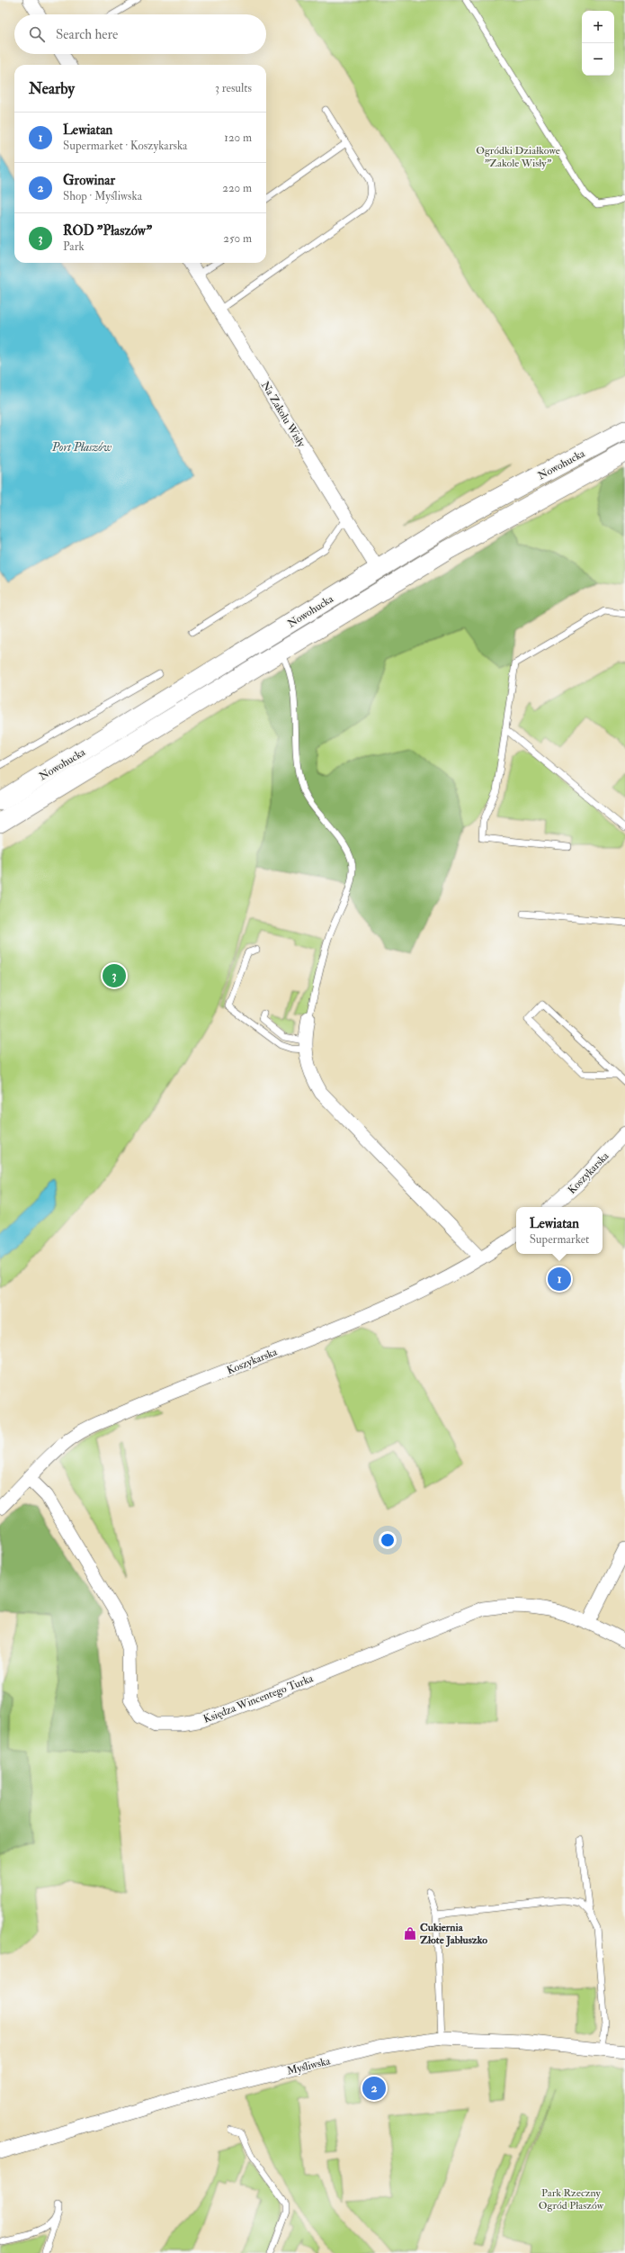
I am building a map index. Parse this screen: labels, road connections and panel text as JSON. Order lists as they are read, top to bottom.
{
  "streets": {
    "main road": ["Nowohucka"],
    "street": [
      "Na Zakolu Wisły",
      "Koszykarska",
      "Księdza Wincentego Turka",
      "Myśliwska"
    ]
  },
  "crossings": [
    ["Na Zakolu Wisły", "Nowohucka"],
    ["Koszykarska", "Księdza Wincentego Turka"]
  ],
  "water": ["Port Płaszów"],
  "parks": ["Ogródki Działkowe \"Zakole Wisły\"", "Park Rzeczny Ogród Płaszów"],
  "places": {
    "shop": ["Cukiernia Złote Jabłuszko"]
  },
  "page": {
    "map_buttons": ["+", "−"],
    "search": "Search here",
    "heading": ["Nearby", "3 results"],
    "list": [
      {
        "mark": "1",
        "name": "Lewiatan",
        "note": "Supermarket · Koszykarska",
        "value": "120 m"
      },
      {
        "mark": "2",
        "name": "Growinar",
        "note": "Shop · Myśliwska",
        "value": "220 m"
      },
      {
        "mark": "3",
        "name": "ROD \"Płaszów\"",
        "note": "Park",
        "value": "250 m"
      }
    ],
    "pins": ["3", "1", "2"],
    "popup": ["Lewiatan", "Supermarket"]
  }
}
